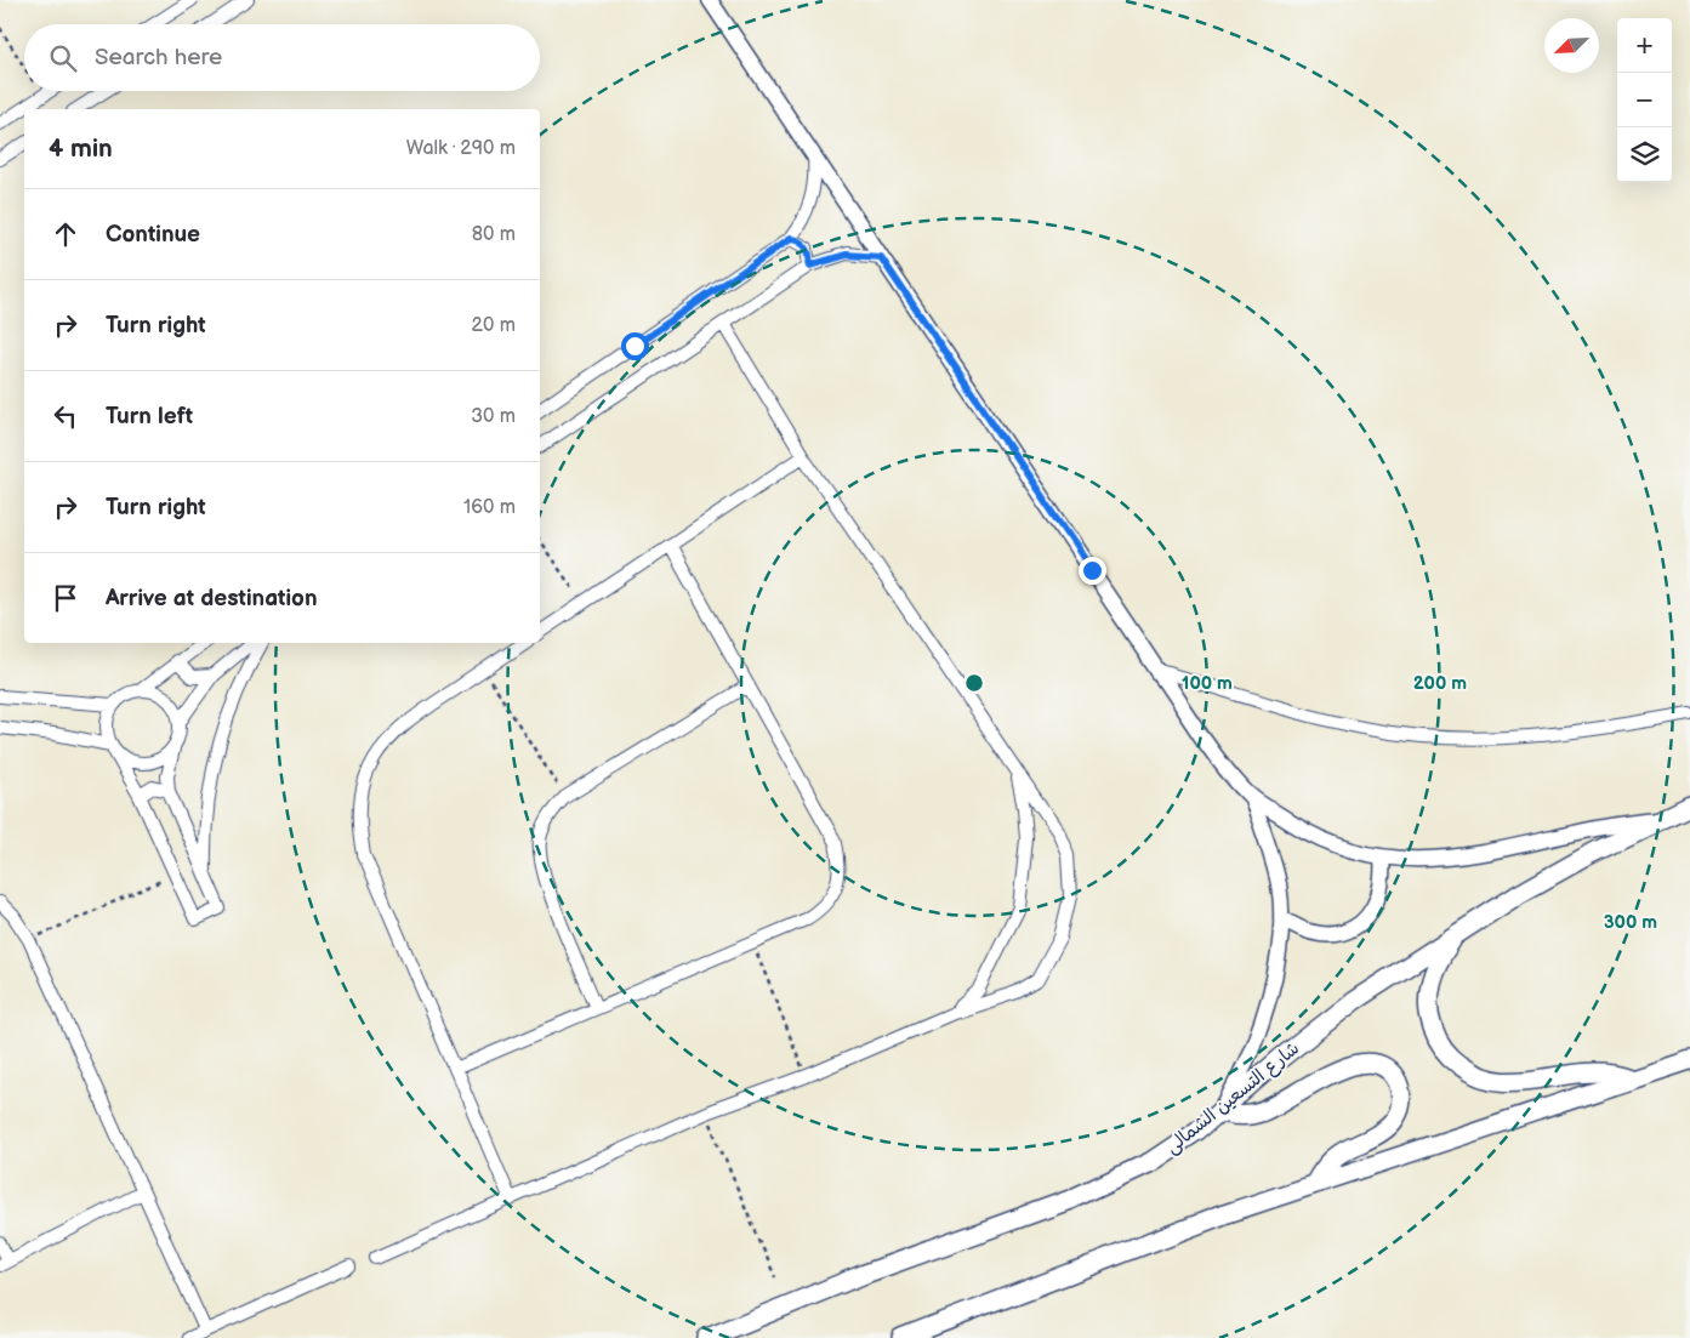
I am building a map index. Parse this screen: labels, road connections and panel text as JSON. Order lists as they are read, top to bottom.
{
  "streets": {
    "main road": ["شارع التسعين الشمالى"]
  },
  "north": "bottom left",
  "page": {
    "map_buttons": ["+", "−"],
    "search": "Search here",
    "heading": ["4 min", "Walk · 290 m"],
    "list": [
      ["Continue", "80 m"],
      ["Turn right", "20 m"],
      ["Turn left", "30 m"],
      ["Turn right", "160 m"],
      "Arrive at destination"
    ]
  },
  "rings": ["100 m", "200 m", "300 m"]
}
